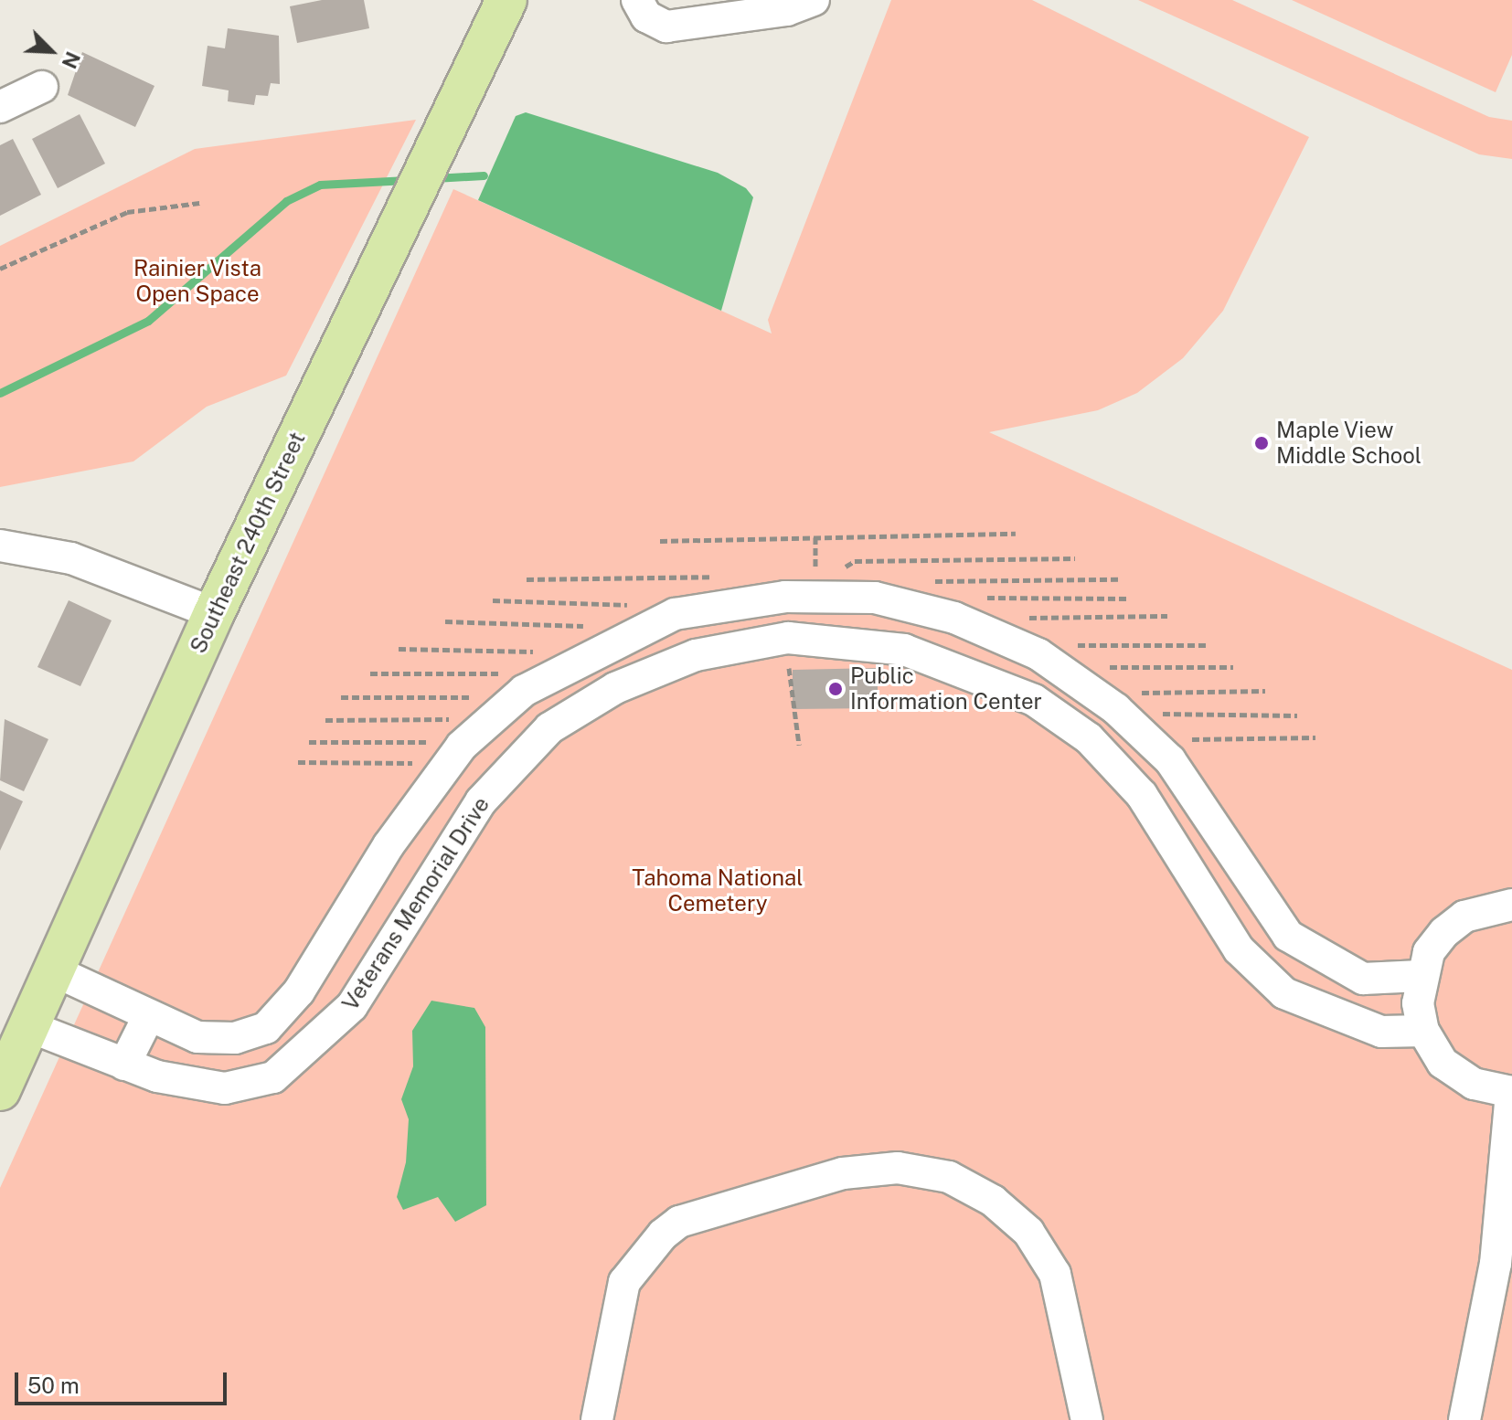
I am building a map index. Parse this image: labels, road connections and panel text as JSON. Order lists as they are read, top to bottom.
{
  "streets": {
    "main road": ["Southeast 240th Street"],
    "street": ["Veterans Memorial Drive"]
  },
  "crossings": [
    ["Southeast 240th Street", "Veterans Memorial Drive"]
  ],
  "parks": ["Rainier Vista Open Space", "Tahoma National Cemetery"],
  "places": ["Maple View Middle School", "Public Information Center"],
  "scale_bar": "50 m",
  "north": "bottom right"
}
